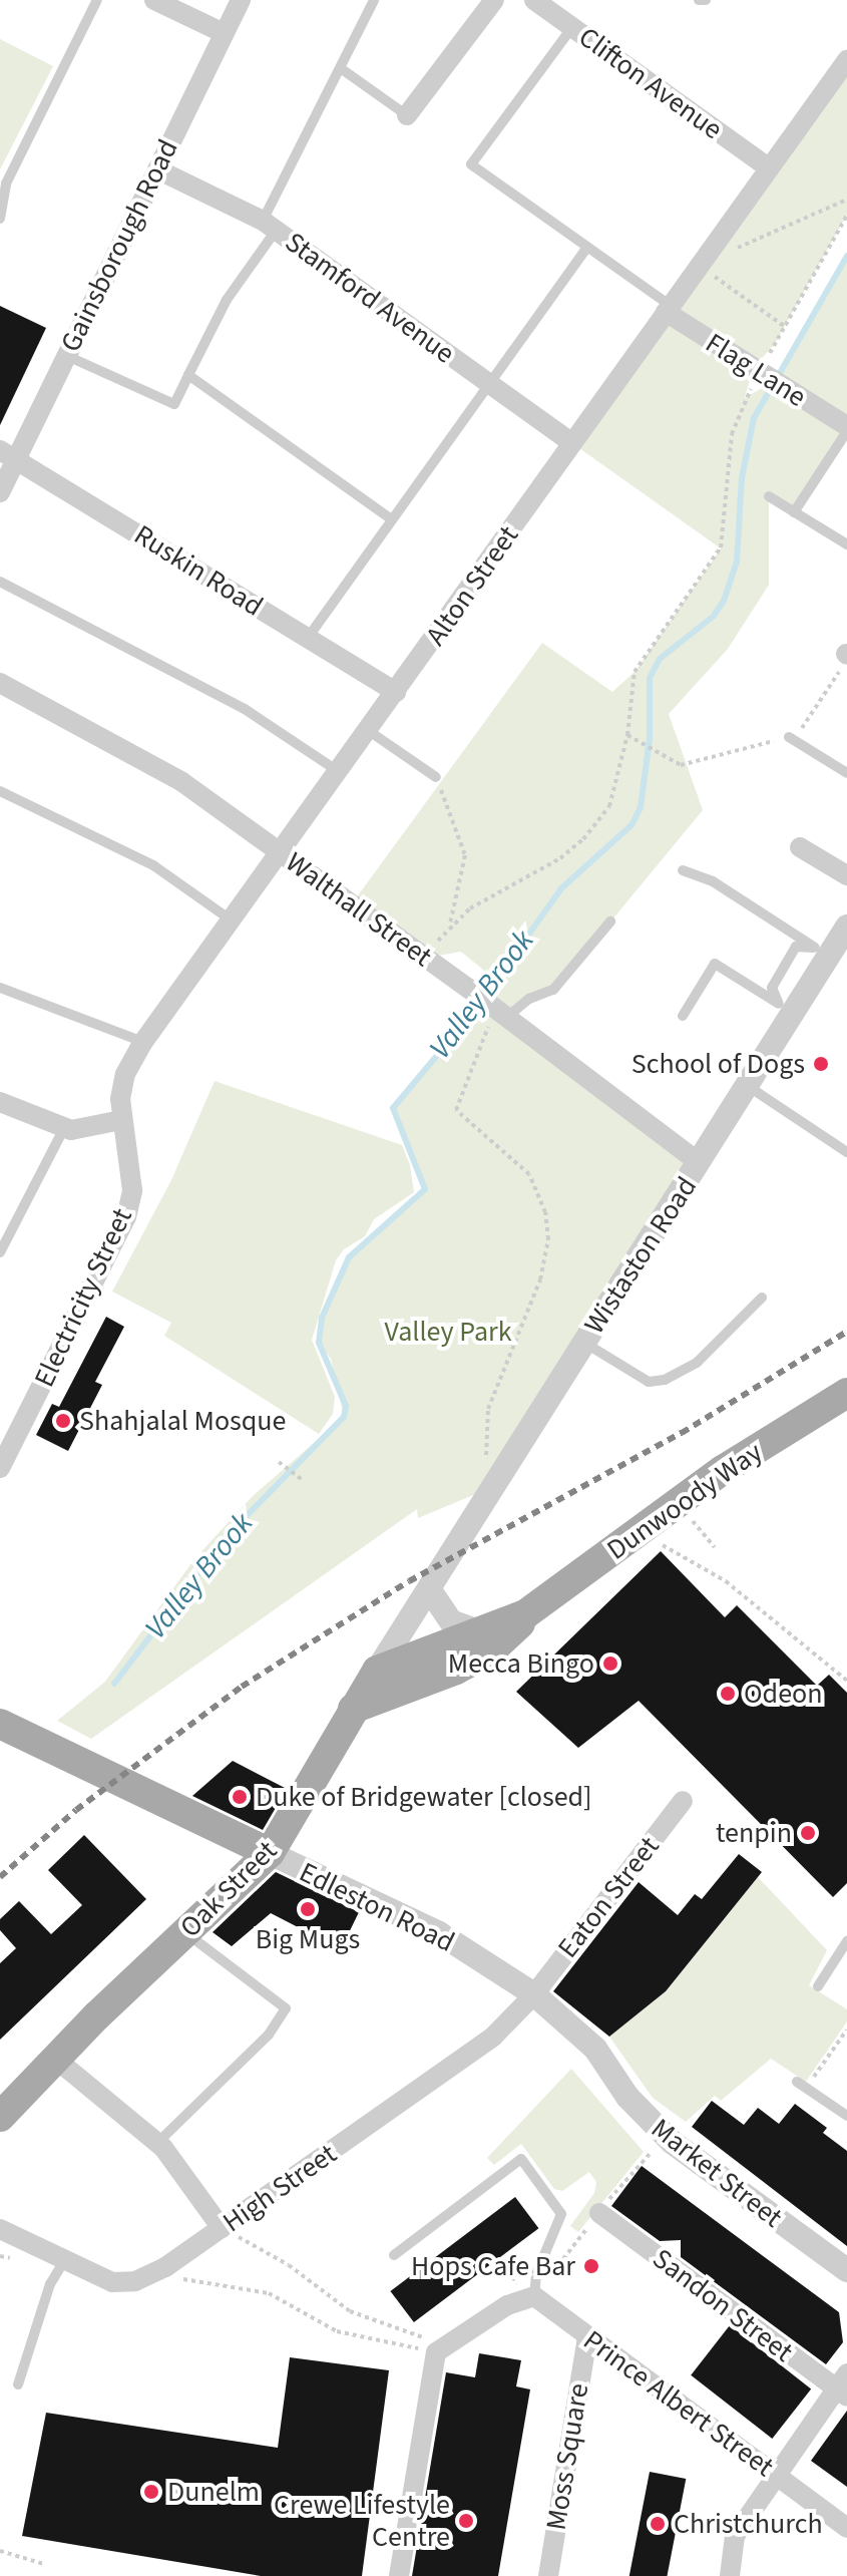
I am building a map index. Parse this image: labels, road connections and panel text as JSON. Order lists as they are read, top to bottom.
{
  "streets": {
    "main road": ["Dunwoody Way", "Oak Street", "Edleston Road"],
    "street": [
      "Clifton Avenue",
      "Gainsborough Road",
      "Stamford Avenue",
      "Flag Lane",
      "Ruskin Road",
      "Alton Street",
      "Walthall Street",
      "Wistaston Road",
      "Electricity Street",
      "Eaton Street",
      "Market Street",
      "High Street",
      "Sandon Street",
      "Prince Albert Street",
      "Moss Square"
    ]
  },
  "crossings": [
    ["Clifton Avenue", "Alton Street"],
    ["Gainsborough Road", "Stamford Avenue"],
    ["Gainsborough Road", "Ruskin Road"],
    ["Stamford Avenue", "Alton Street"],
    ["Flag Lane", "Alton Street"],
    ["Ruskin Road", "Alton Street"],
    ["Alton Street", "Walthall Street"],
    ["Alton Street", "Electricity Street"],
    ["Walthall Street", "Wistaston Road"],
    ["Wistaston Road", "Oak Street"],
    ["Dunwoody Way", "Oak Street"],
    ["Oak Street", "Edleston Road"],
    ["Eaton Street", "Edleston Road"],
    ["Eaton Street", "Market Street"],
    ["Eaton Street", "High Street"],
    ["Edleston Road", "Market Street"],
    ["Edleston Road", "High Street"],
    ["Market Street", "High Street"],
    ["Prince Albert Street", "Moss Square"]
  ],
  "water": ["Valley Brook"],
  "parks": ["Valley Park"],
  "places": [
    "School of Dogs",
    "Shahjalal Mosque",
    "Mecca Bingo",
    "Odeon",
    "Duke of Bridgewater [closed]",
    "tenpin",
    "Big Mugs",
    "Hops Cafe Bar",
    "Dunelm",
    "Crewe Lifestyle Centre",
    "Christchurch"
  ]
}
